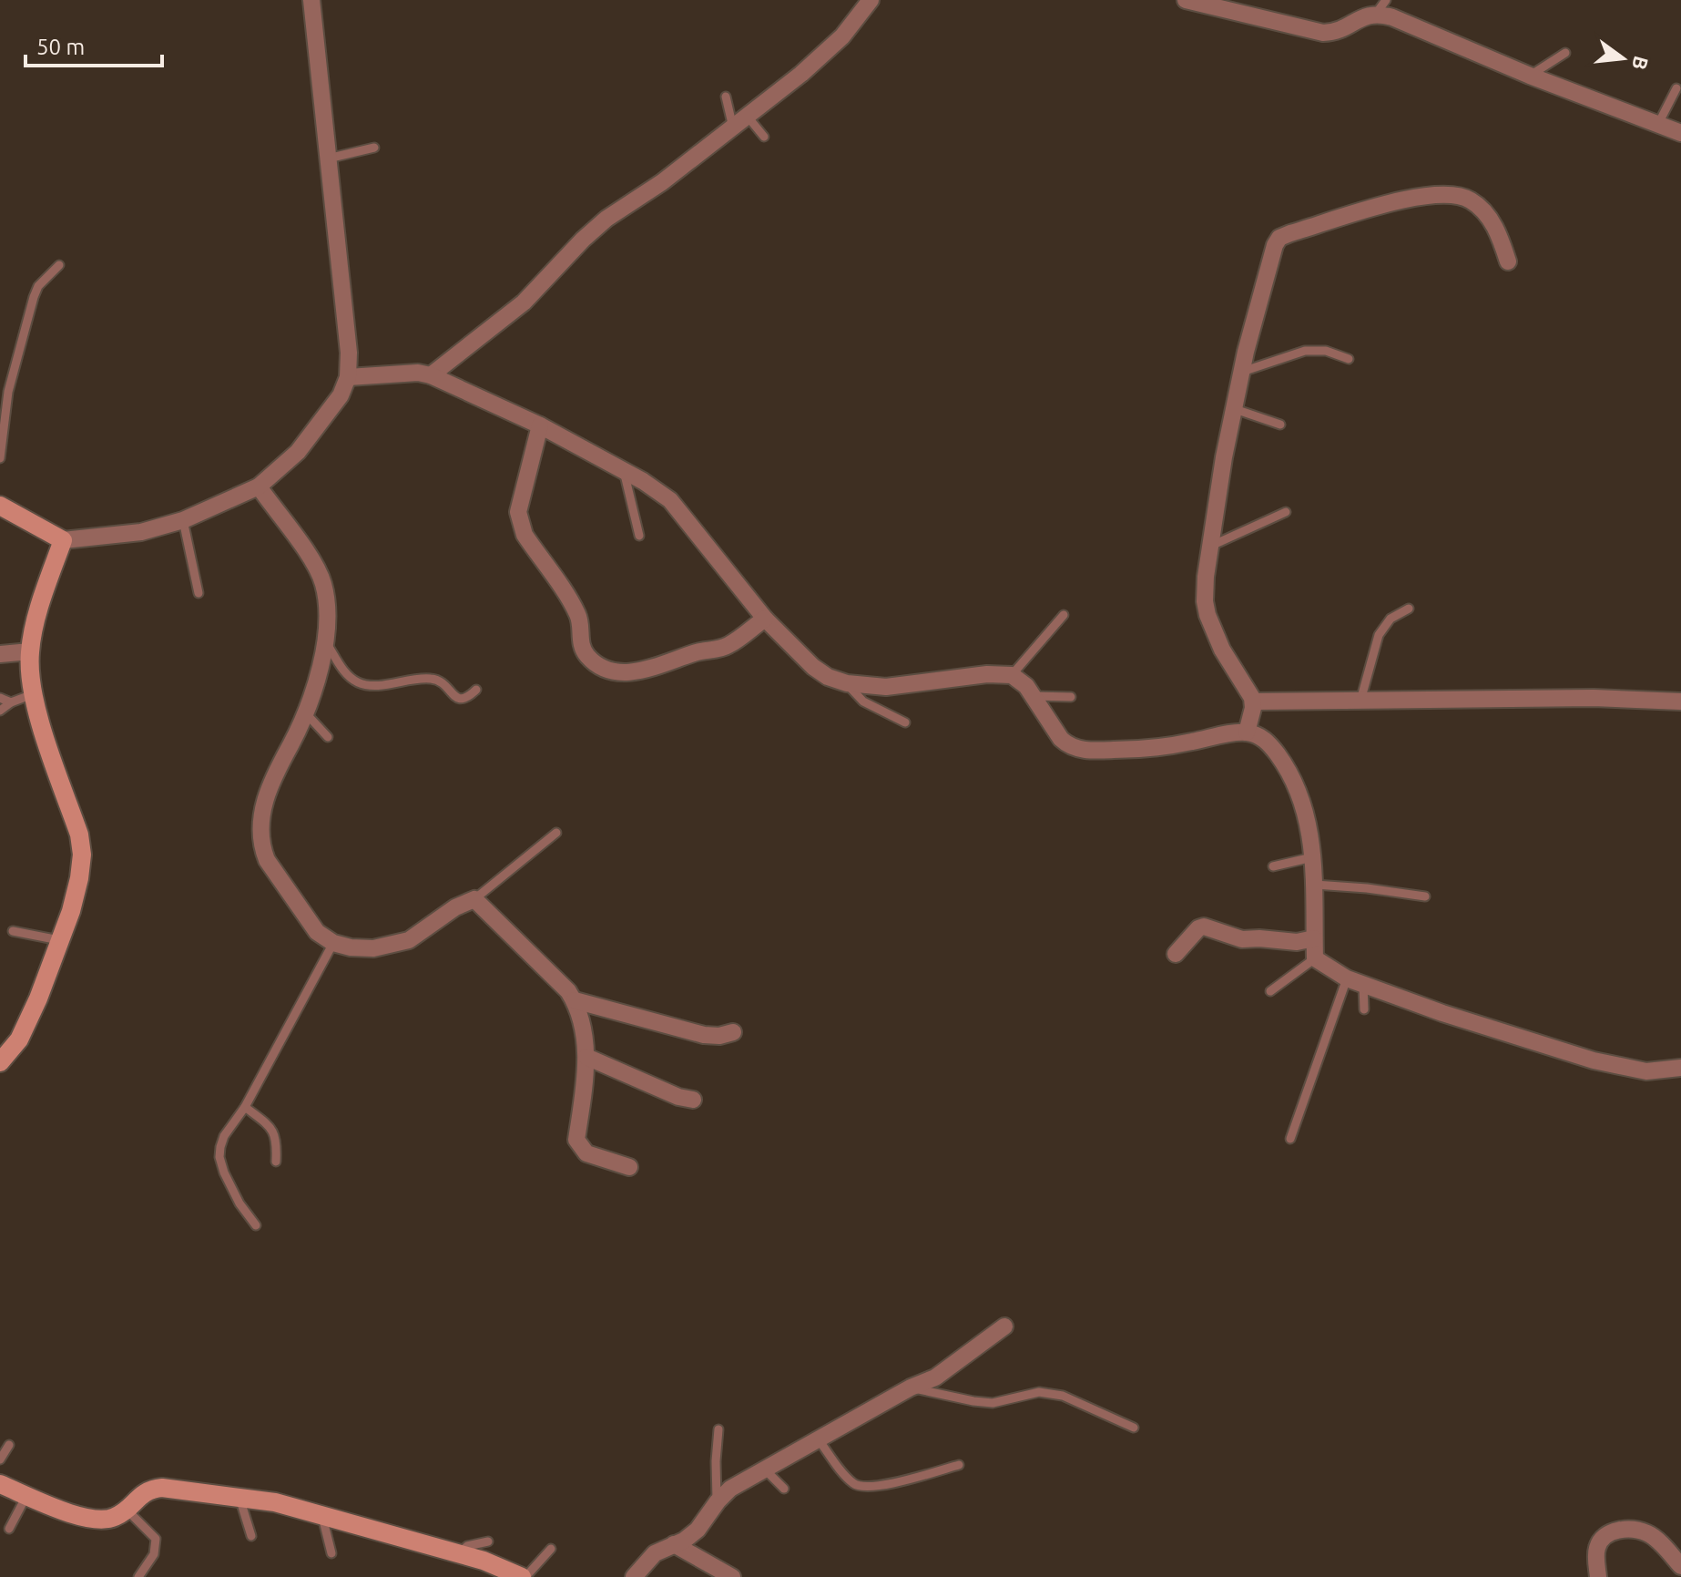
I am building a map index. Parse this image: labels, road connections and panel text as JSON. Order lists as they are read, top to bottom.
{
  "scale_bar": "50 m",
  "north": "right"
}
